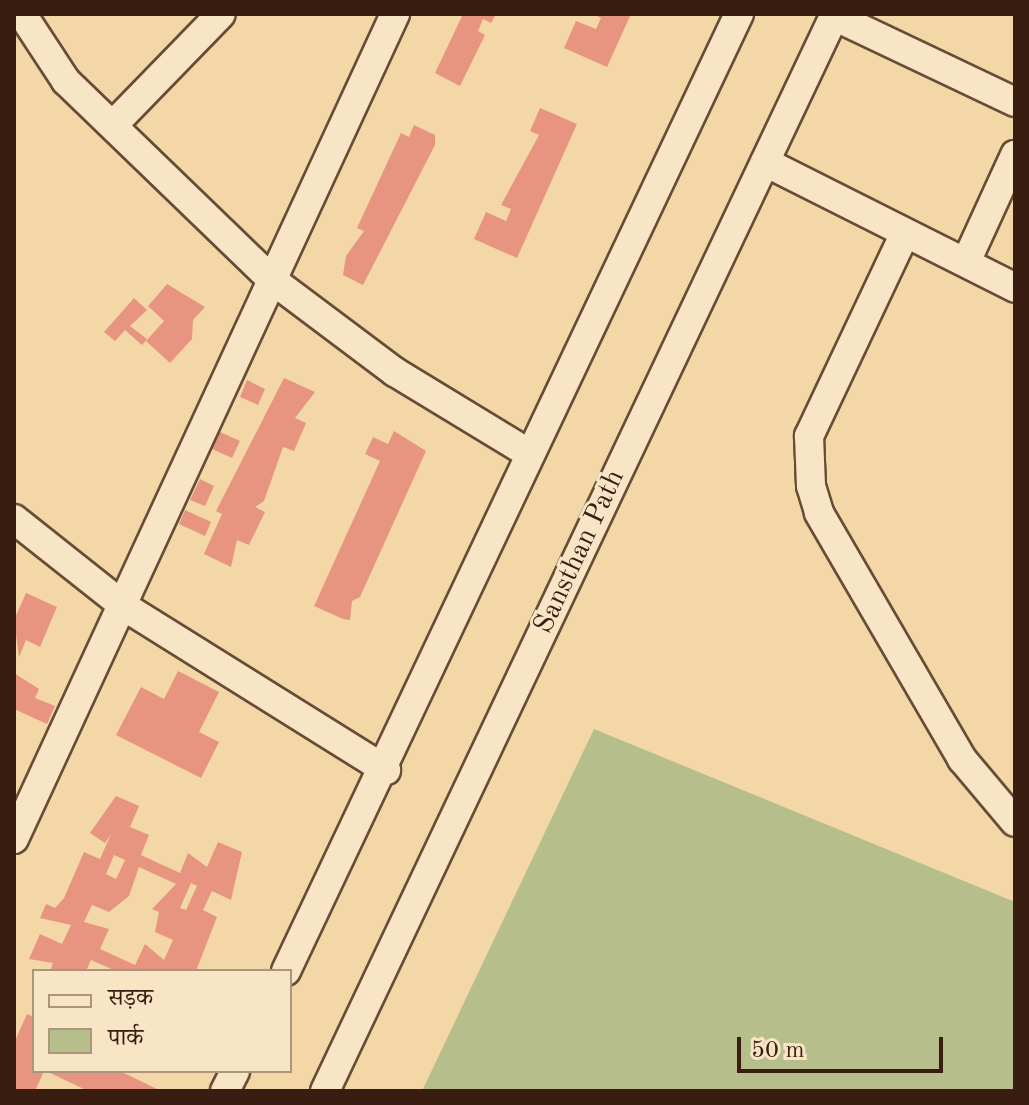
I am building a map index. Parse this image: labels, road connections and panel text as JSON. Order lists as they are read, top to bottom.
{
  "streets": {
    "street": ["Sansthan Path"]
  },
  "legend": ["सड़क", "पार्क"],
  "scale_bar": "50 m"
}
